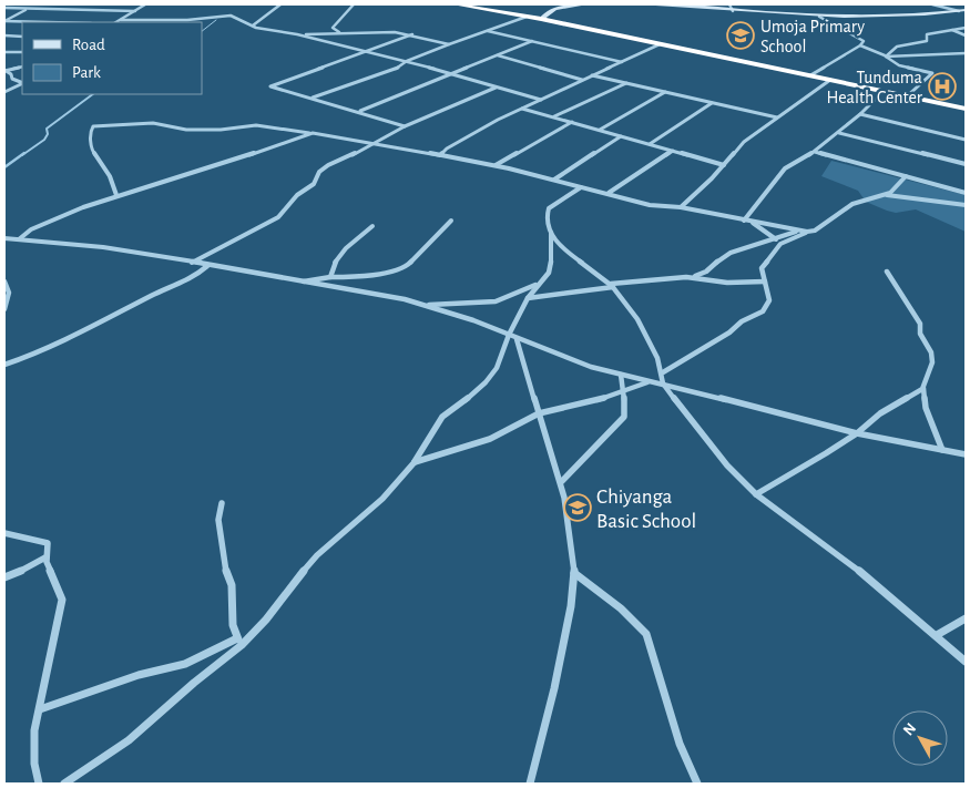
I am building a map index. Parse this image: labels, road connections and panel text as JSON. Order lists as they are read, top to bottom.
{
  "places": {
    "school or university": ["Umoja Primary School", "Chiyanga Basic School"],
    "hospital": ["Tunduma Health Center"]
  },
  "legend": ["Road", "Park"],
  "north": "top left"
}
